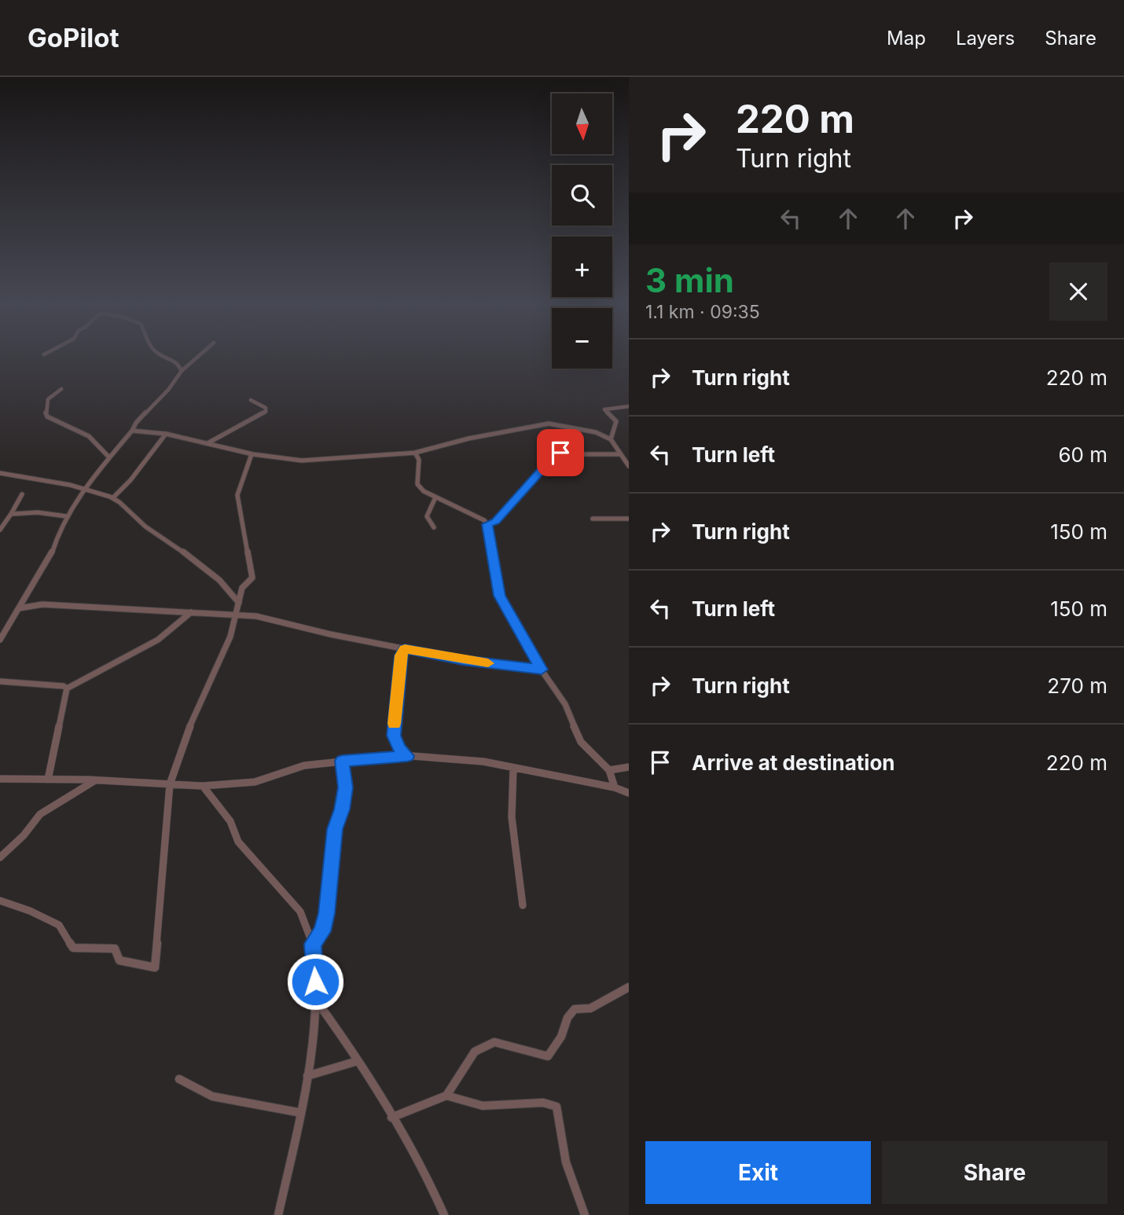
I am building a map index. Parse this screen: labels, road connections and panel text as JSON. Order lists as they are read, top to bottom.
{
  "north": "bottom",
  "page": {
    "header": "GoPilot",
    "nav": ["Map", "Layers", "Share"],
    "turn": ["220 m", "Turn right"],
    "map_buttons": ["+", "−"],
    "heading": ["3 min", "1.1 km · 09:35"],
    "list": [
      {
        "name": "Turn right",
        "value": "220 m"
      },
      {
        "name": "Turn left",
        "value": "60 m"
      },
      {
        "name": "Turn right",
        "value": "150 m"
      },
      {
        "name": "Turn left",
        "value": "150 m"
      },
      {
        "name": "Turn right",
        "value": "270 m"
      },
      {
        "name": "Arrive at destination",
        "value": "220 m"
      }
    ],
    "buttons": ["Exit", "Share"]
  }
}
